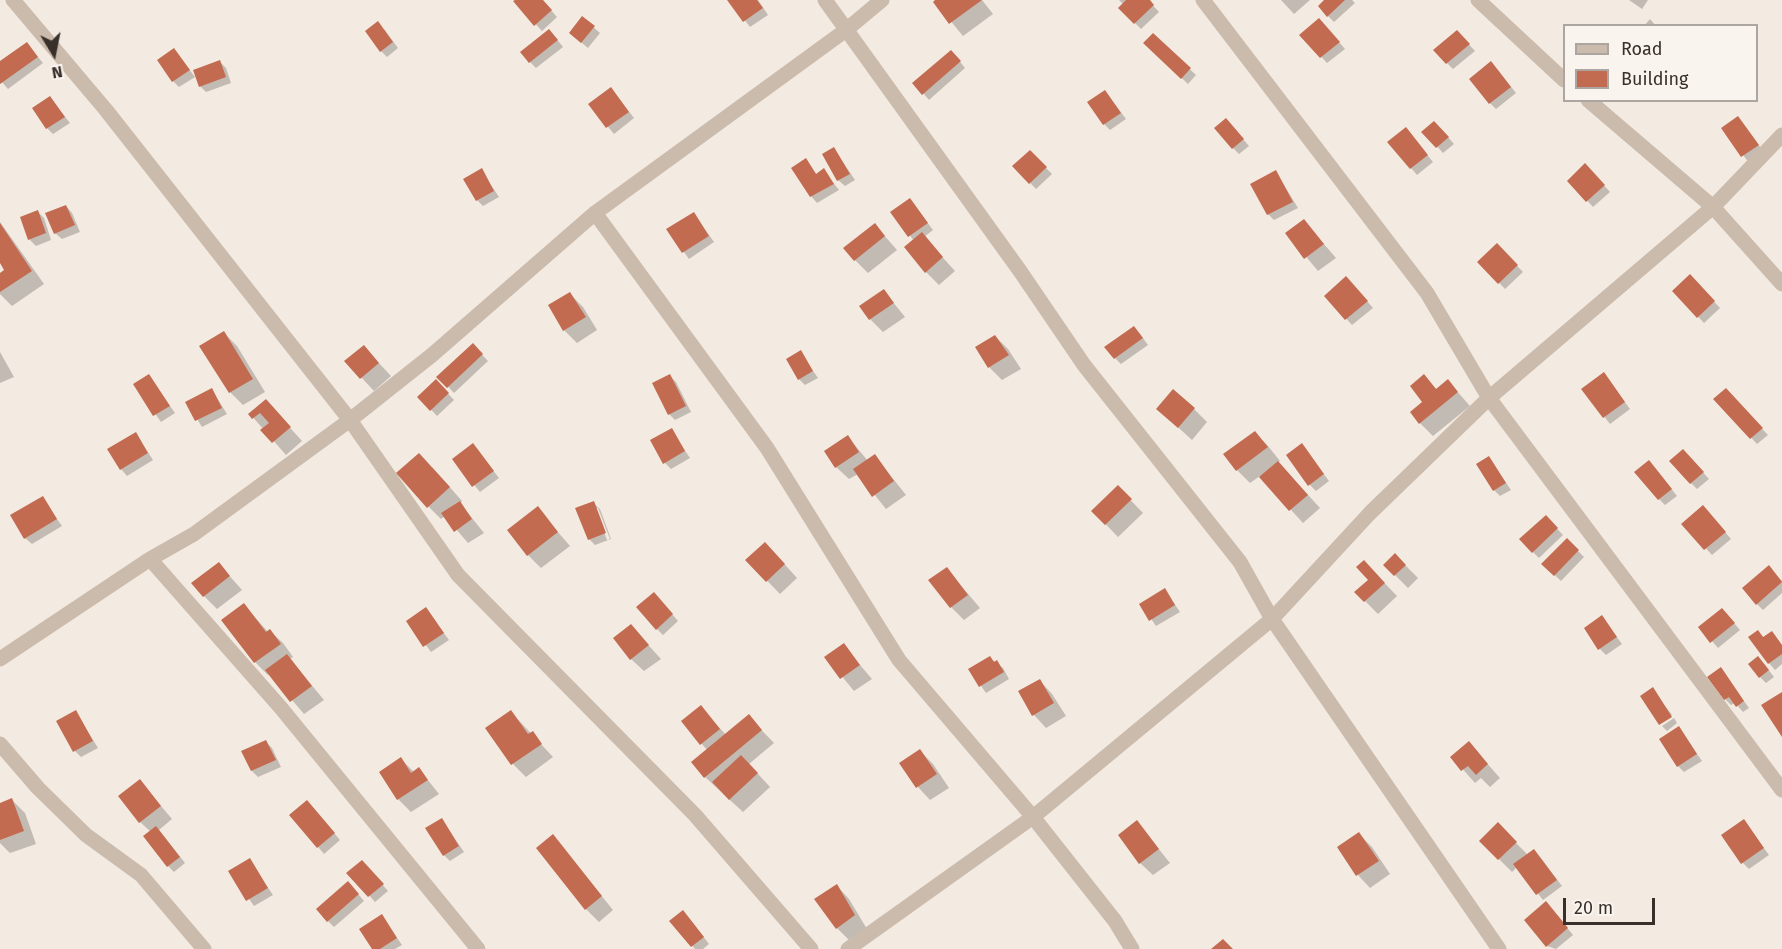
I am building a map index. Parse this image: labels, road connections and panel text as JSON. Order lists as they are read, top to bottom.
{
  "legend": ["Road", "Building"],
  "scale_bar": "20 m",
  "north": "bottom"
}
